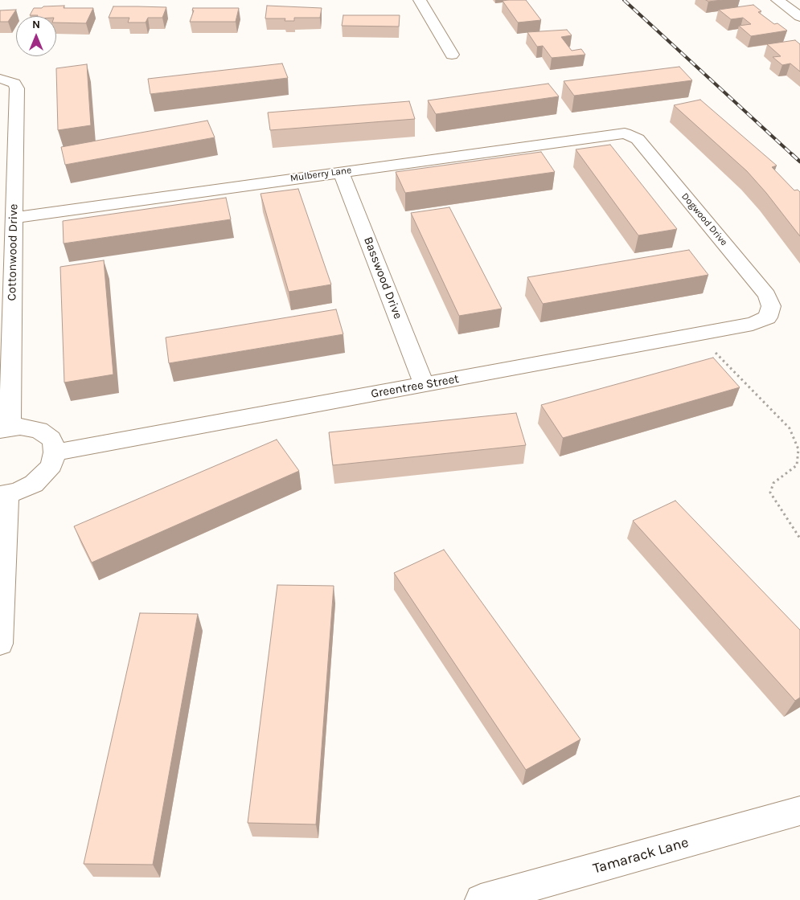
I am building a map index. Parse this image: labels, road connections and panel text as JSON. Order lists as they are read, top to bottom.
{
  "streets": {
    "street": [
      "Mulberry Lane",
      "Dogwood Drive",
      "Cottonwood Drive",
      "Basswood Drive",
      "Greentree Street",
      "Tamarack Lane"
    ]
  },
  "crossings": [
    ["Mulberry Lane", "Dogwood Drive"],
    ["Mulberry Lane", "Cottonwood Drive"],
    ["Mulberry Lane", "Basswood Drive"],
    ["Dogwood Drive", "Greentree Street"],
    ["Basswood Drive", "Greentree Street"]
  ],
  "north": "top"
}
